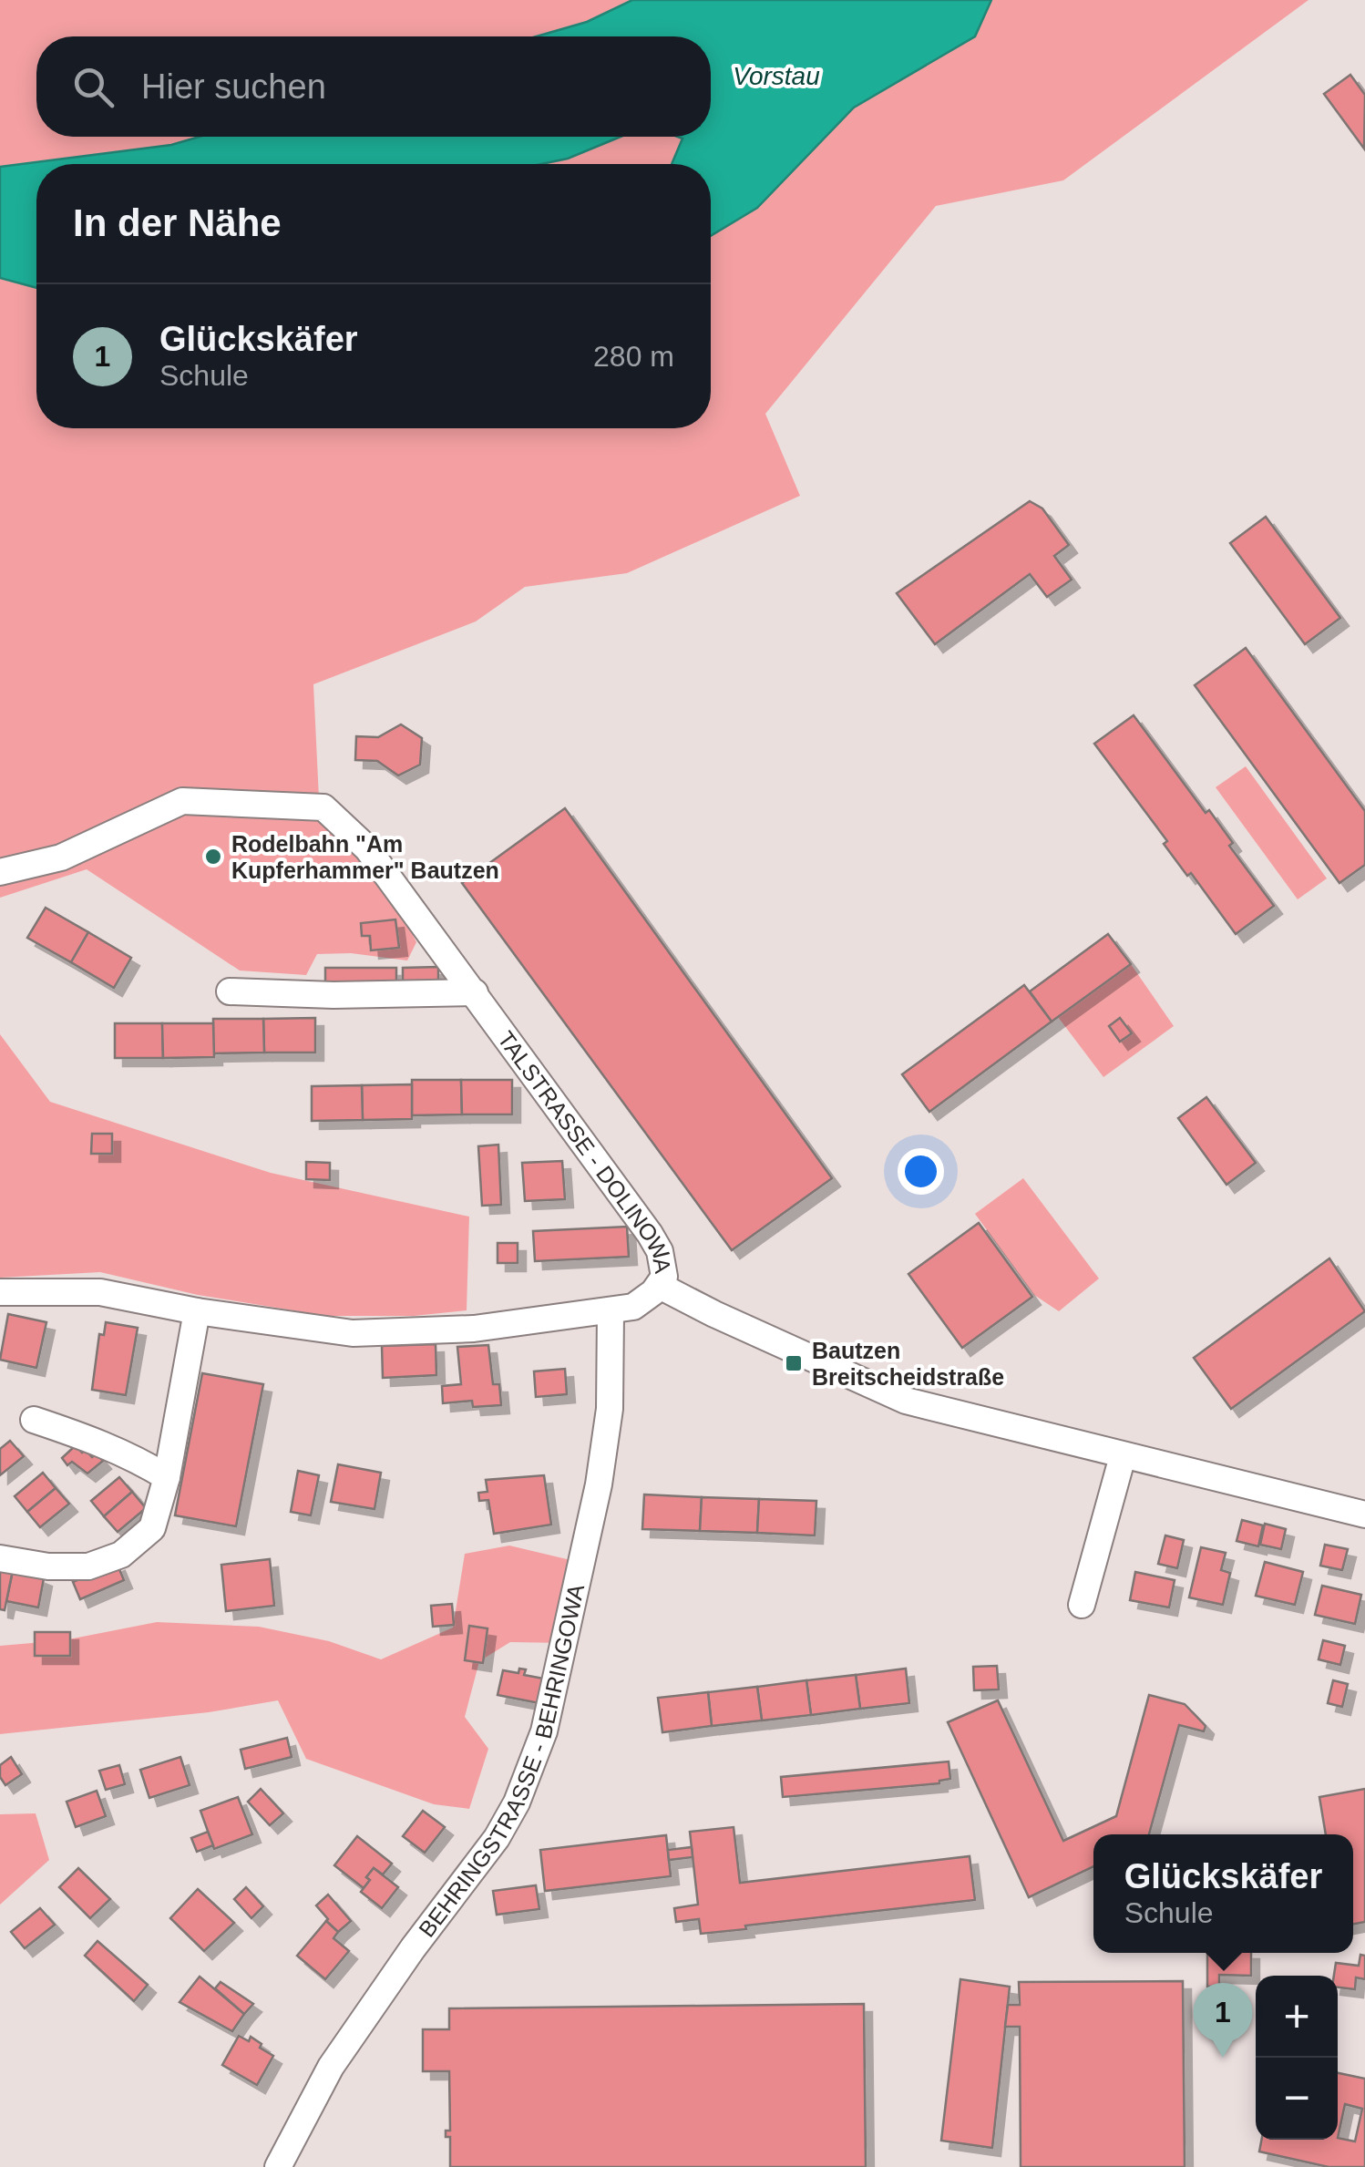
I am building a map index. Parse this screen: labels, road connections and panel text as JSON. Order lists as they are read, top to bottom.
{
  "streets": {
    "street": ["TALSTRASSE - DOLINOWA", "BEHRINGSTRASSE - BEHRINGOWA"]
  },
  "crossings": [
    ["TALSTRASSE - DOLINOWA", "BEHRINGSTRASSE - BEHRINGOWA"]
  ],
  "water": ["Vorstau"],
  "places": {
    "other": ["Rodelbahn \"Am Kupferhammer\" Bautzen"],
    "transit": ["Bautzen Breitscheidstraße"]
  },
  "page": {
    "search": "Hier suchen",
    "heading": "In der Nähe",
    "list": [
      {
        "mark": "1",
        "name": "Glückskäfer",
        "note": "Schule",
        "value": "280 m"
      }
    ],
    "popup": ["Glückskäfer", "Schule"],
    "map_buttons": ["+", "−"],
    "pins": "1"
  }
}
